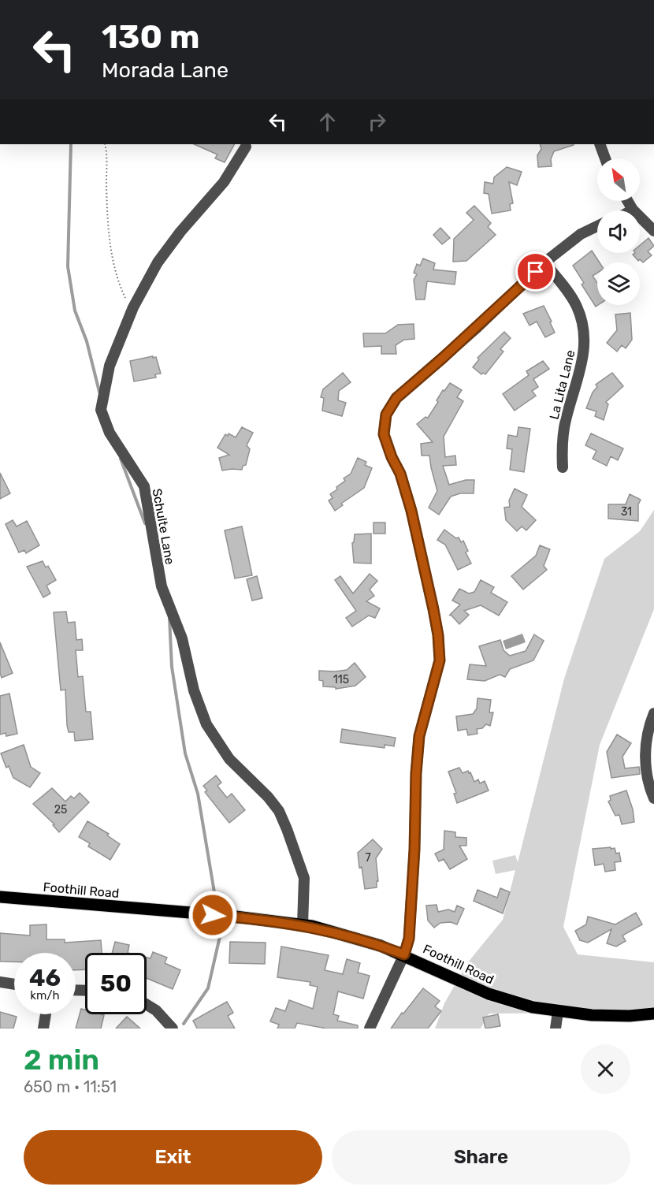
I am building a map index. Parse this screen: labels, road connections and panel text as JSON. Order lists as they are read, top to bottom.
{
  "streets": {
    "main road": ["Foothill Road"],
    "street": ["La Lita Lane", "Schulte Lane"]
  },
  "crossings": [
    ["Schulte Lane", "Foothill Road"]
  ],
  "house_numbers": [
    "31",
    "115",
    "25",
    "7"
  ],
  "north": "top left",
  "page": {
    "turn": ["130 m", "Morada Lane"],
    "speed": "46 km/h",
    "limit": "50",
    "heading": ["2 min", "650 m · 11:51"],
    "buttons": ["Exit", "Share"]
  }
}
